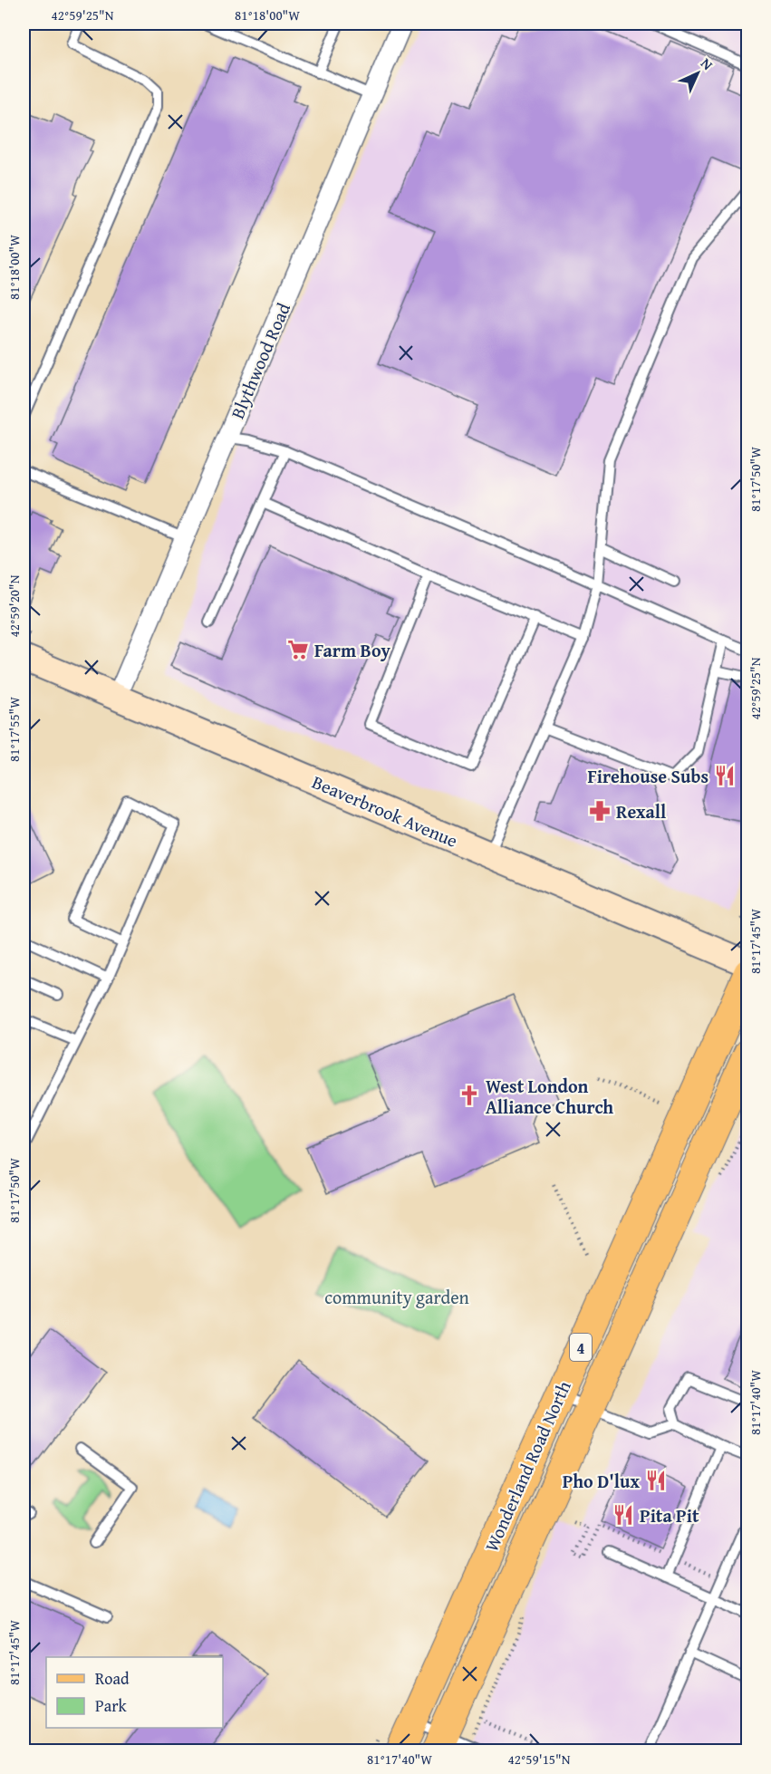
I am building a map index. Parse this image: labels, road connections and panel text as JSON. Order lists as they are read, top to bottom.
{
  "streets": {
    "main road": ["4", "Wonderland Road North"],
    "street": ["Blythwood Road", "Beaverbrook Avenue"]
  },
  "crossings": [
    ["Blythwood Road", "Beaverbrook Avenue"]
  ],
  "parks": ["community garden"],
  "places": {
    "supermarket": ["Farm Boy"],
    "restaurant": ["Firehouse Subs", "Pho D'lux", "Pita Pit"],
    "pharmacy": ["Rexall"],
    "church": ["West London Alliance Church"]
  },
  "legend": ["Road", "Park"],
  "north": "top right",
  "coordinates": [
    "42°59'25\"N",
    "81°18'00\"W",
    "81°17'50\"W",
    "42°59'20\"N",
    "81°17'55\"W",
    "81°17'45\"W",
    "81°17'40\"W",
    "42°59'15\"N"
  ]
}
